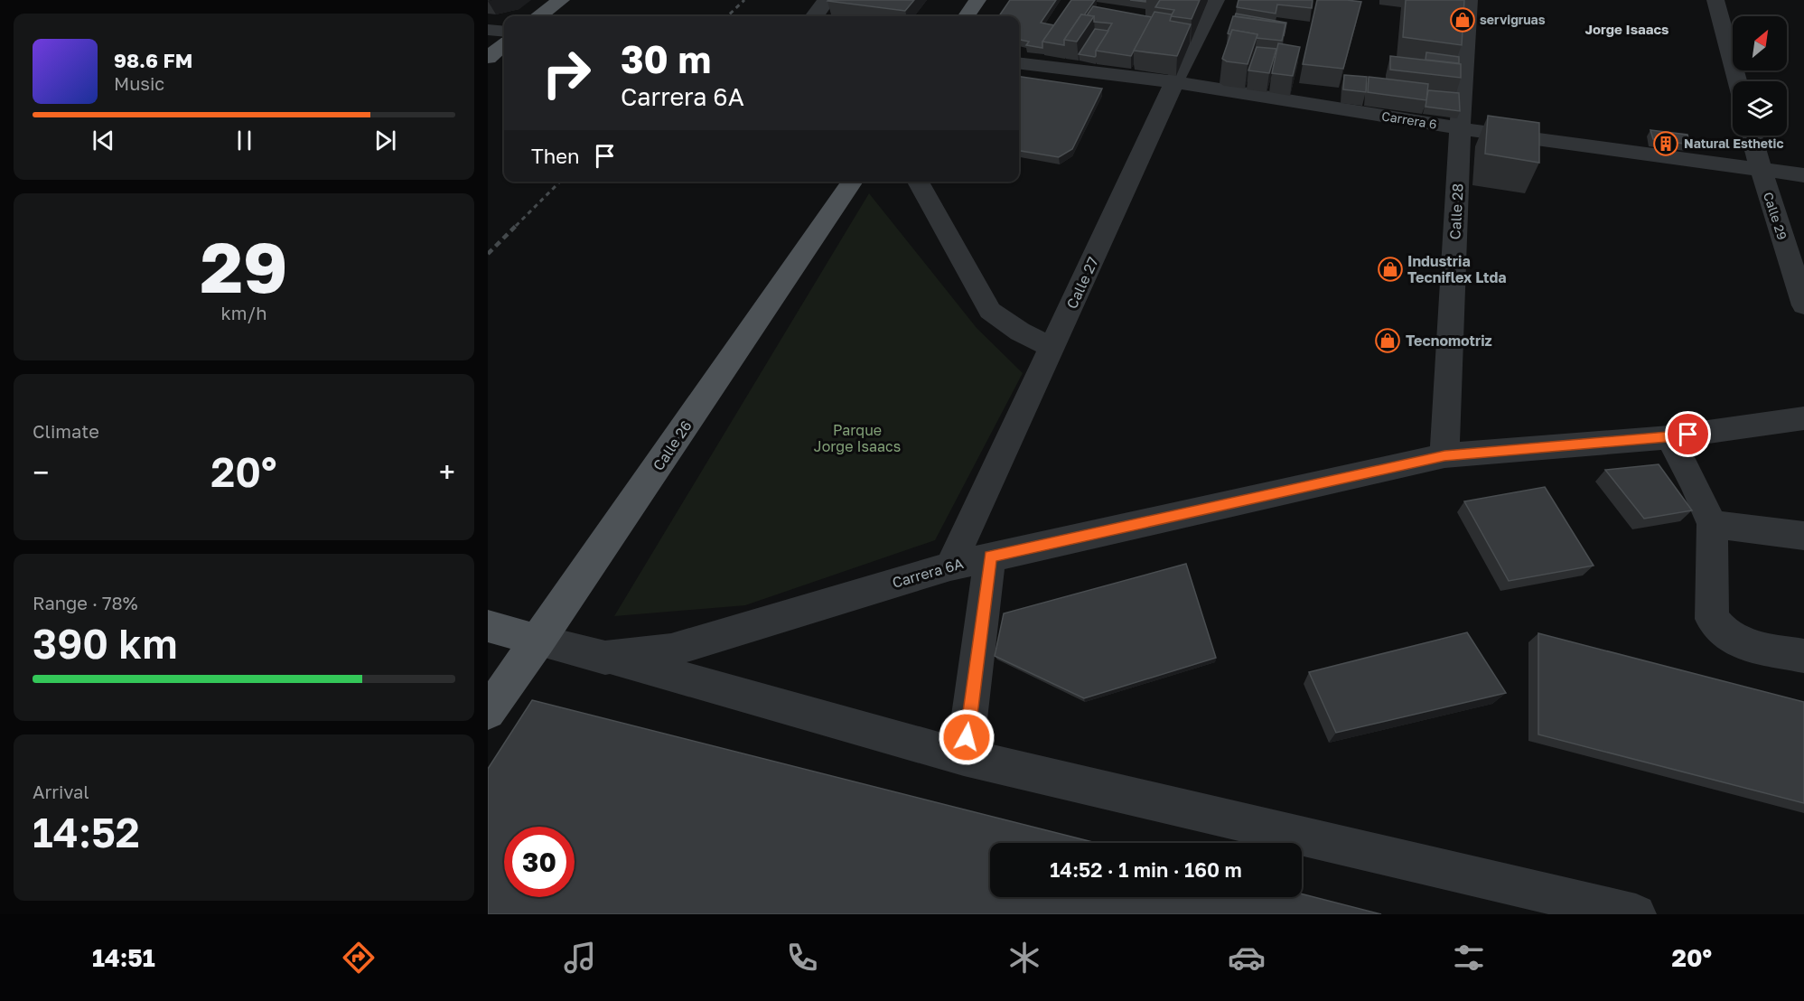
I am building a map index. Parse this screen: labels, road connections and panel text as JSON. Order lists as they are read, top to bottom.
{
  "streets": {
    "main road": ["Calle 26"],
    "street": [
      "Carrera 6",
      "Calle 28",
      "Calle 29",
      "Calle 27",
      "Carrera 6A"
    ]
  },
  "crossings": [
    ["Carrera 6", "Calle 28"],
    ["Carrera 6", "Calle 29"],
    ["Carrera 6", "Calle 27"],
    ["Calle 28", "Carrera 6A"],
    ["Calle 27", "Carrera 6A"],
    ["Calle 26", "Carrera 6A"]
  ],
  "districts": ["Jorge Isaacs"],
  "parks": ["Parque Jorge Isaacs"],
  "places": {
    "shop": ["servigruas", "Industria Tecniflex Ltda", "Tecnomotriz"],
    "building": ["Natural Esthetic"]
  },
  "north": "top right",
  "page": {
    "turn": ["30 m", "Carrera 6A"],
    "song": ["98.6 FM", "Music"],
    "then": "Then",
    "tile": [
      ["29", "km/h"],
      "Climate",
      ["Range · 78%", "390 km"],
      ["Arrival", "14:52"]
    ],
    "heat": ["−", "20°", "+"],
    "limit": "30",
    "trip": "14:52 · 1 min · 160 m",
    "tabs": ["14:51", "20°"]
  }
}
